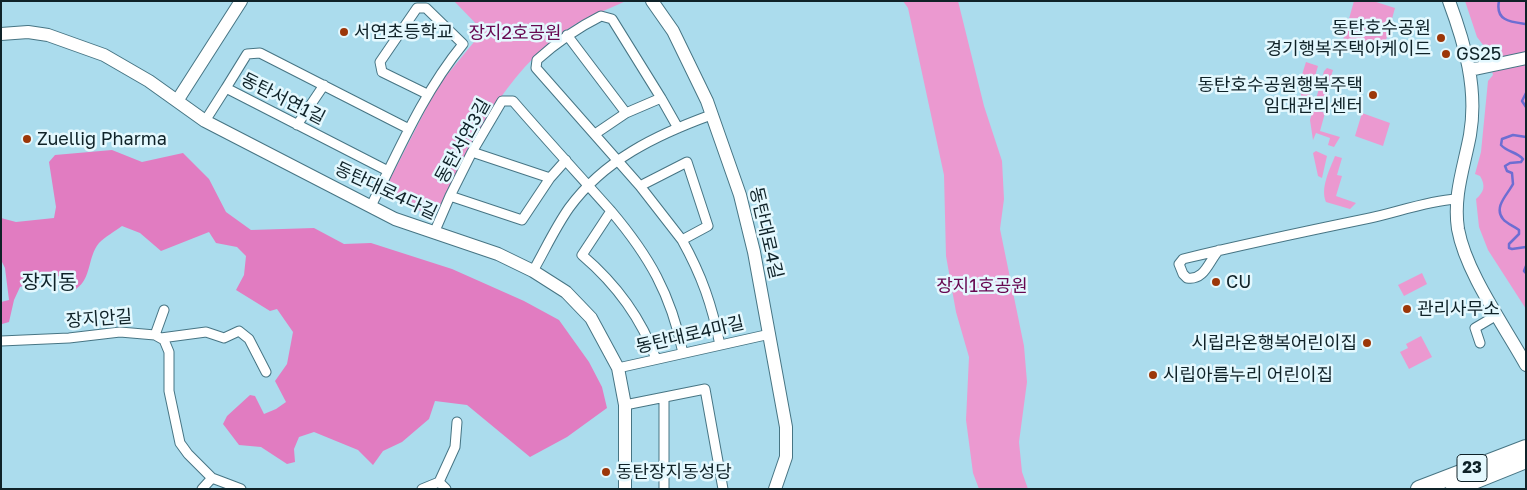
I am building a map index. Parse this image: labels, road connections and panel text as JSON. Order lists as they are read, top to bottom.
{
  "streets": {
    "highway": ["23"],
    "street": [
      "동탄서연1길",
      "동탄서연3길",
      "동탄대로4다길",
      "동탄대로4길",
      "장지안길",
      "동탄대로4마길"
    ]
  },
  "crossings": [
    ["동탄서연3길", "동탄대로4마길"],
    ["동탄대로4다길", "동탄대로4마길"],
    ["동탄대로4길", "동탄대로4마길"]
  ],
  "districts": ["장지동"],
  "parks": ["장지2호공원", "장지1호공원"],
  "places": [
    "서연초등학교",
    "동탄호수공원 경기행복주택아케이드",
    "GS25",
    "동탄호수공원행복주택 임대관리센터",
    "Zuellig Pharma",
    "CU",
    "관리사무소",
    "시립라온행복어린이집",
    "시립아름누리 어린이집",
    "동탄장지동성당"
  ]
}
